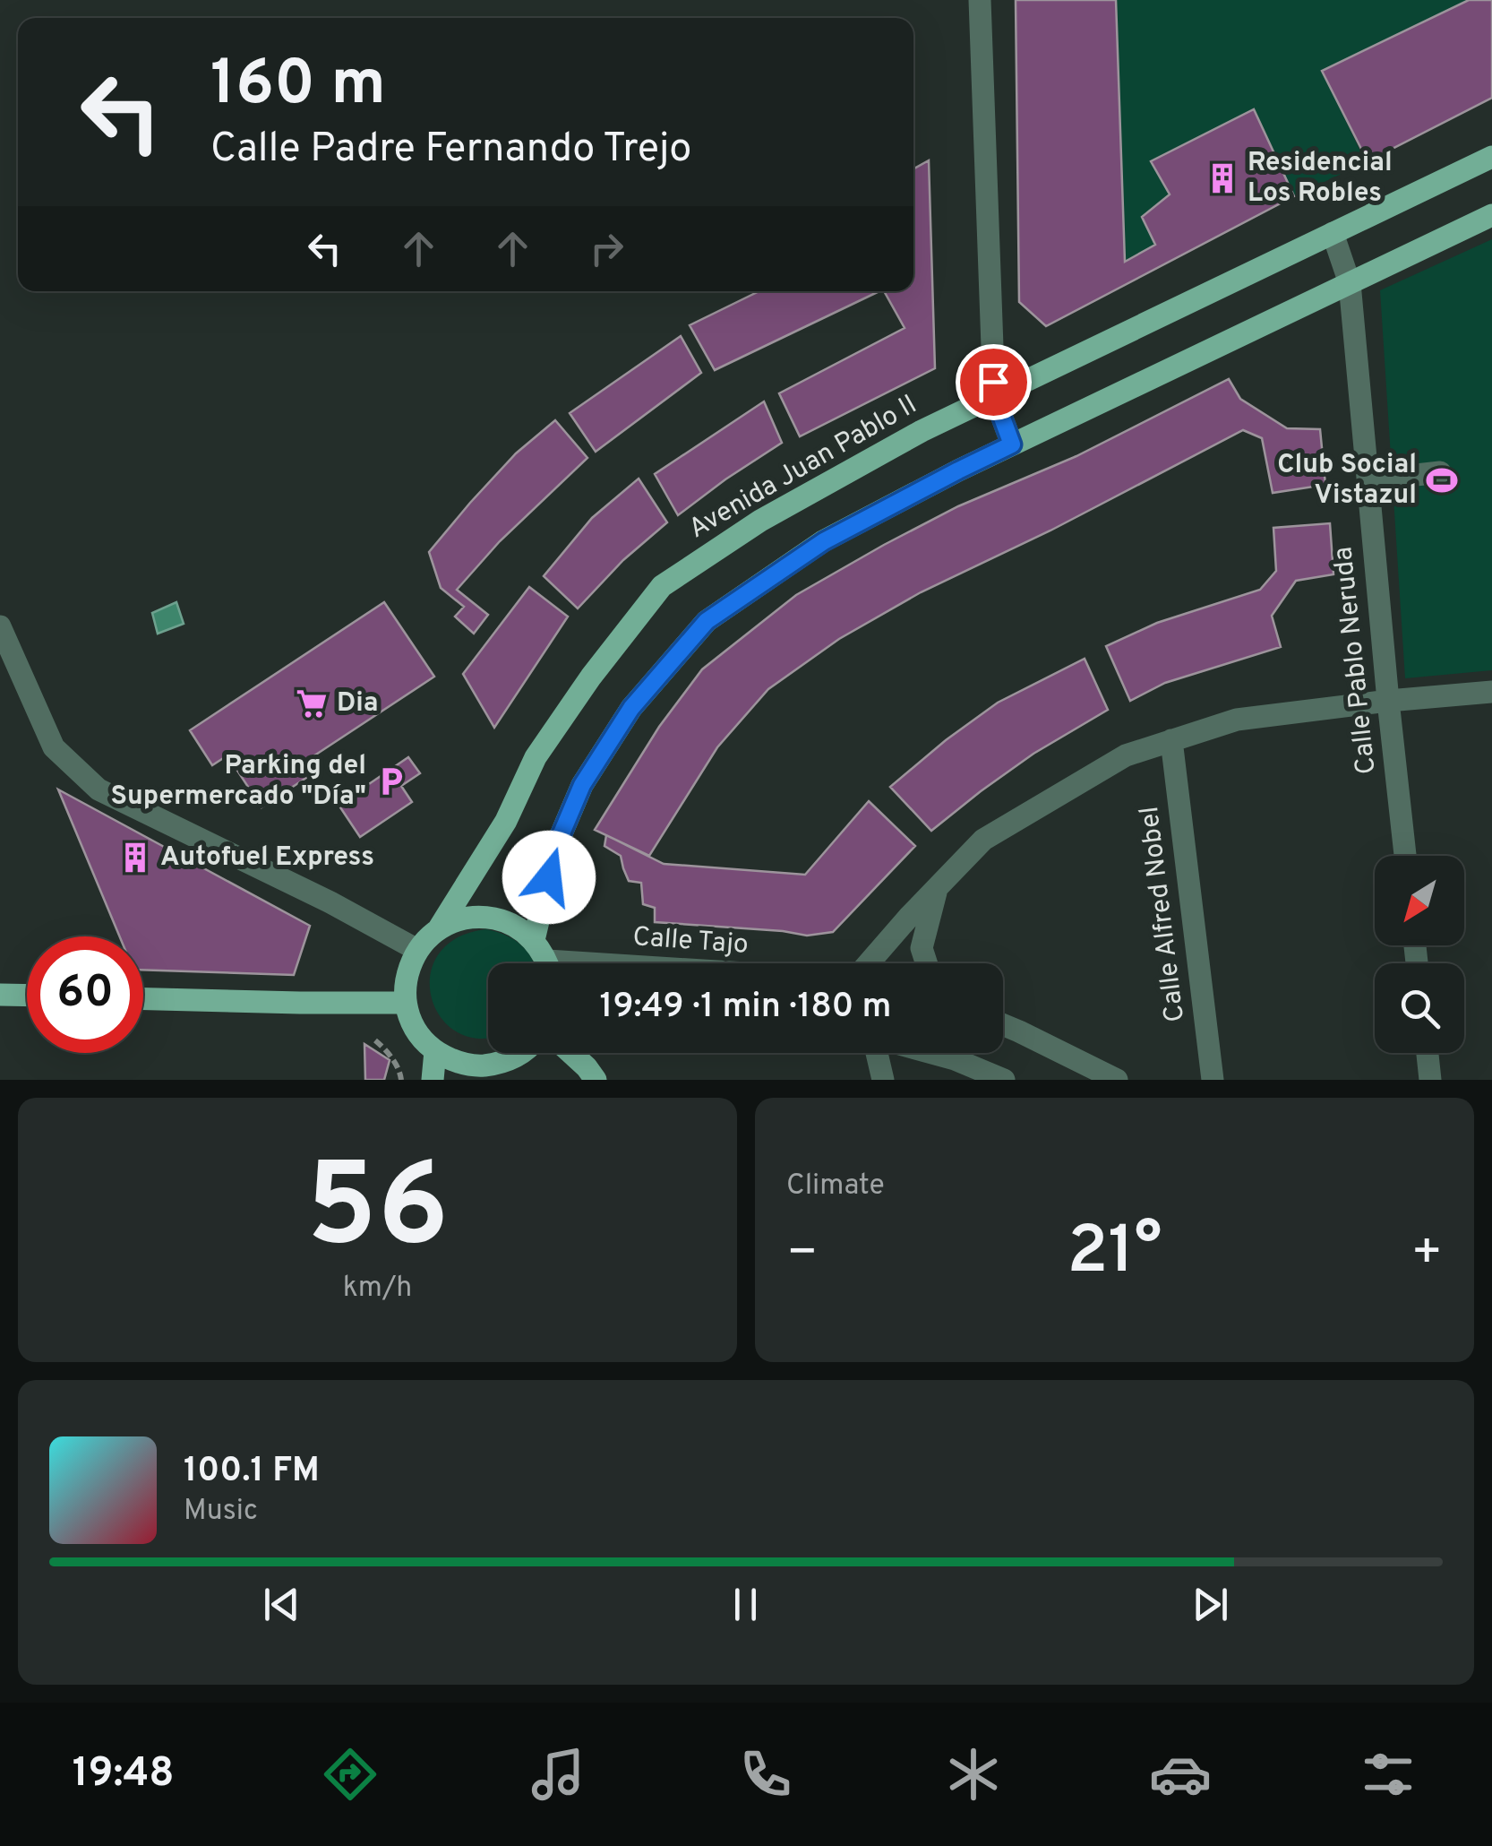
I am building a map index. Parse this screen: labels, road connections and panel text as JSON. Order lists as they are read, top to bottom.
{
  "streets": {
    "main road": ["Avenida Juan Pablo II"],
    "street": ["Calle Pablo Neruda", "Calle Alfred Nobel"]
  },
  "crossings": [
    ["Avenida Juan Pablo II", "Calle Pablo Neruda"]
  ],
  "places": {
    "building": ["Residencial Los Robles", "Autofuel Express"],
    "sports": ["Club Social Vistazul"],
    "supermarket": ["Dia"],
    "parking": ["Parking del Supermercado \"Día\""]
  },
  "north": "bottom left",
  "page": {
    "turn": ["160 m", "Calle Padre Fernando Trejo"],
    "limit": "60",
    "trip": "19:49 · 1 min · 180 m",
    "tile": [
      ["56", "km/h"],
      "Climate"
    ],
    "heat": ["−", "21°", "+"],
    "song": ["100.1 FM", "Music"],
    "tabs": "19:48"
  }
}
